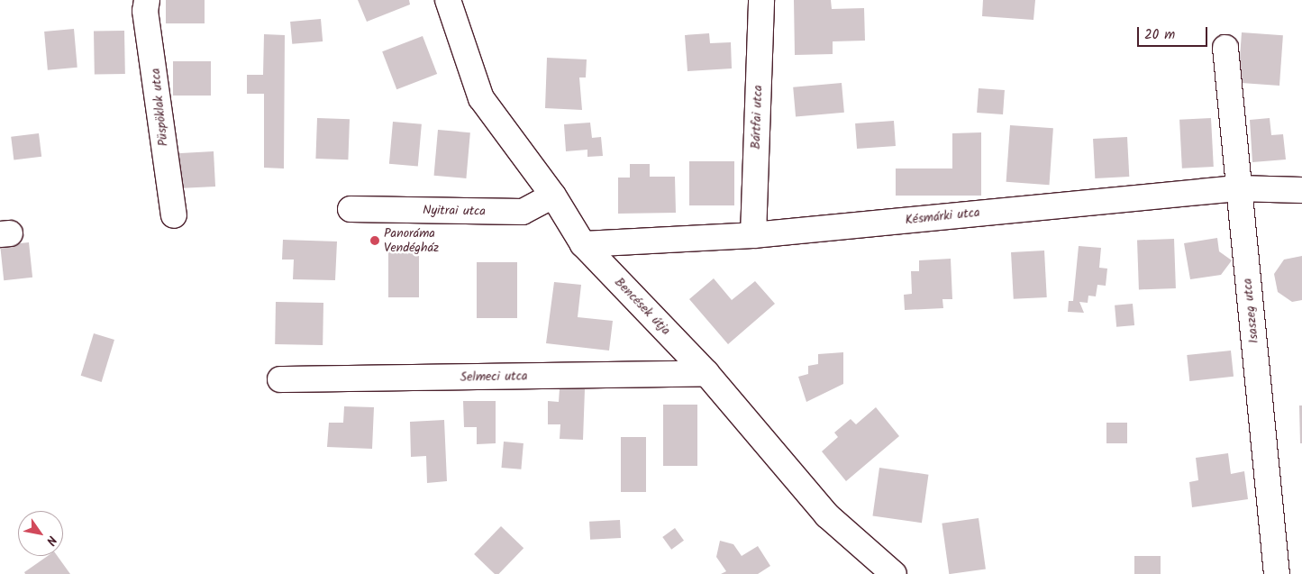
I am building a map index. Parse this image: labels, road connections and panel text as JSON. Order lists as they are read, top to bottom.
{
  "streets": {
    "street": [
      "Püspöklak utca",
      "Bártfai utca",
      "Nyitrai utca",
      "Késmárki utca",
      "Bencések útja",
      "Isaszeg utca",
      "Selmeci utca"
    ]
  },
  "crossings": [
    ["Bártfai utca", "Késmárki utca"],
    ["Nyitrai utca", "Bencések útja"],
    ["Késmárki utca", "Bencések útja"],
    ["Késmárki utca", "Isaszeg utca"],
    ["Bencések útja", "Selmeci utca"]
  ],
  "places": ["Panoráma Vendégház"],
  "scale_bar": "20 m",
  "north": "bottom right"
}
